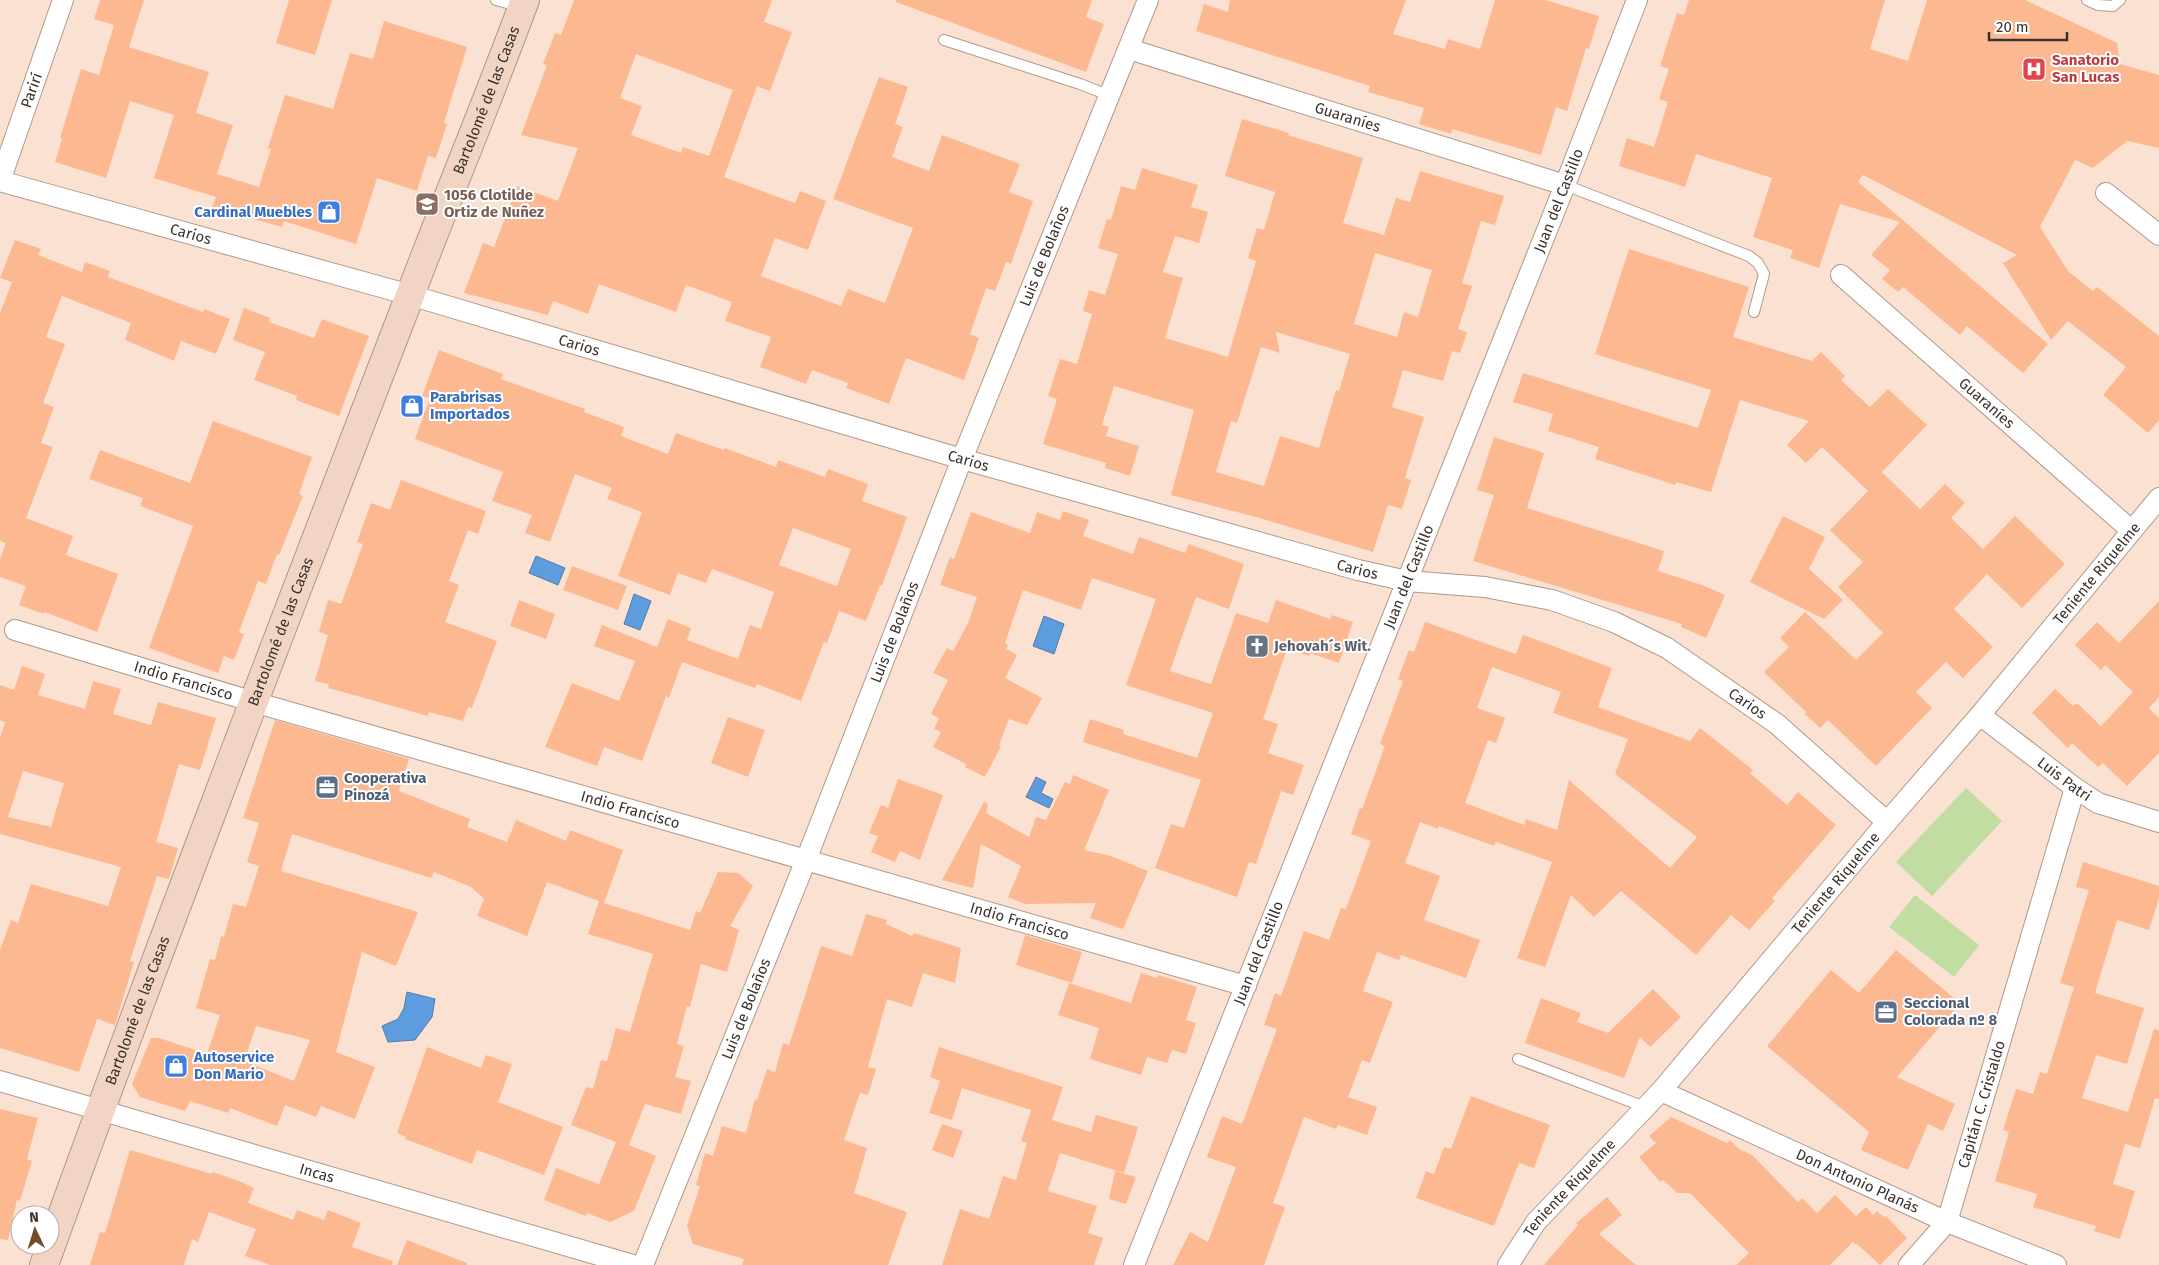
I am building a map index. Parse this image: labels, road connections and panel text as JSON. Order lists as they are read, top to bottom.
{
  "streets": {
    "street": [
      "Parirí",
      "Bartolomé de las Casas",
      "Guaraníes",
      "Juan del Castillo",
      "Carios",
      "Luis de Bolaños",
      "Teniente Riquelme",
      "Indio Francisco",
      "Luis Patri",
      "Capitán C. Cristaldo",
      "Incas",
      "Don Antonio Planás"
    ]
  },
  "crossings": [
    ["Parirí", "Carios"],
    ["Bartolomé de las Casas", "Carios"],
    ["Bartolomé de las Casas", "Indio Francisco"],
    ["Bartolomé de las Casas", "Incas"],
    ["Guaraníes", "Juan del Castillo"],
    ["Guaraníes", "Luis de Bolaños"],
    ["Guaraníes", "Teniente Riquelme"],
    ["Juan del Castillo", "Carios"],
    ["Juan del Castillo", "Indio Francisco"],
    ["Carios", "Luis de Bolaños"],
    ["Carios", "Teniente Riquelme"],
    ["Luis de Bolaños", "Indio Francisco"],
    ["Teniente Riquelme", "Luis Patri"],
    ["Teniente Riquelme", "Don Antonio Planás"],
    ["Luis Patri", "Capitán C. Cristaldo"],
    ["Capitán C. Cristaldo", "Don Antonio Planás"]
  ],
  "places": {
    "hospital": ["Sanatorio San Lucas"],
    "school or university": ["1056 Clotilde Ortiz de Nuñez"],
    "shop": ["Cardinal Muebles", "Parabrisas Importados", "Autoservice Don Mario"],
    "church": ["Jehovah´s Wit."],
    "office": ["Cooperativa Pinozá", "Seccional Colorada nº 8"]
  },
  "scale_bar": "20 m",
  "north": "top"
}
